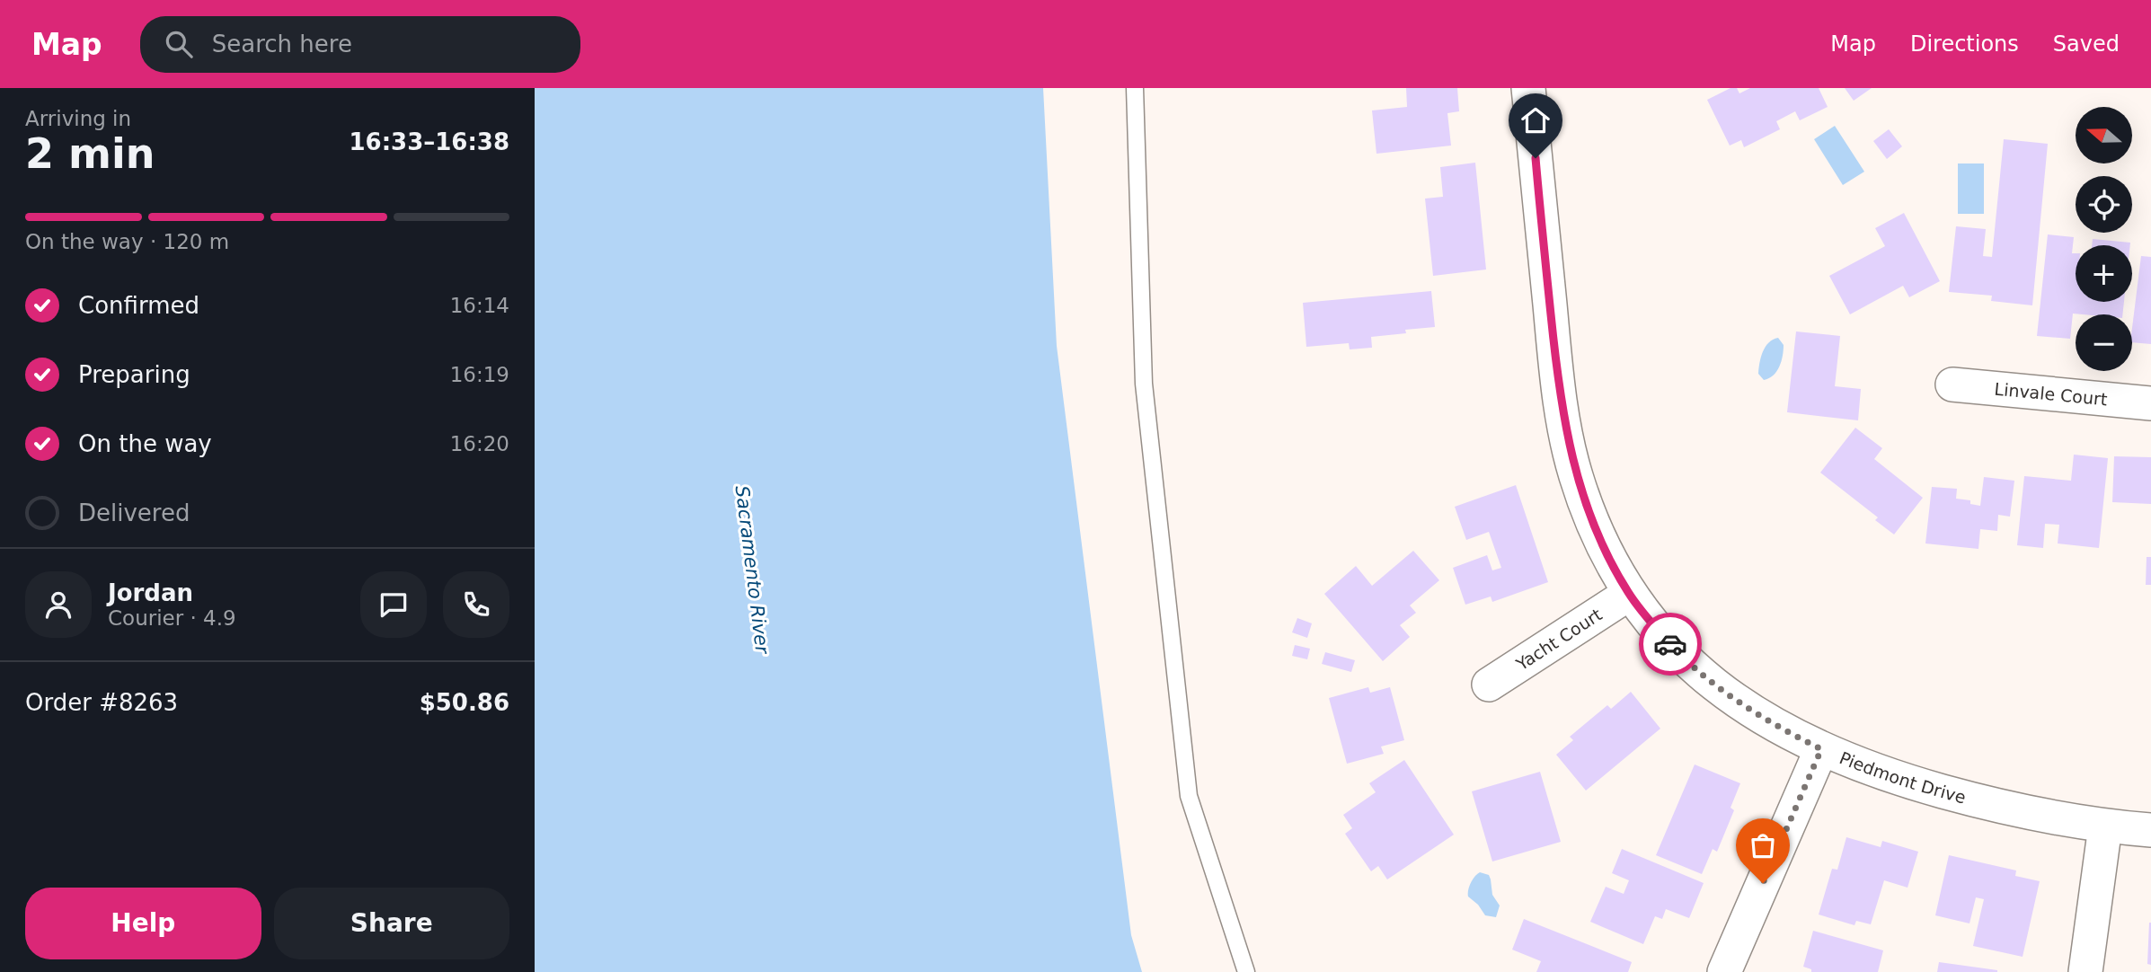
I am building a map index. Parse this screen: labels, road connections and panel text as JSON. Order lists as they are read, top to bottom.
{
  "streets": {
    "street": ["Linvale Court", "Yacht Court", "Piedmont Drive"]
  },
  "crossings": [
    ["Yacht Court", "Piedmont Drive"]
  ],
  "water": ["Sacramento River"],
  "north": "left",
  "page": {
    "header": "Map",
    "search": "Search here",
    "nav": ["Map", "Directions", "Saved"],
    "heading": ["2 min", "Arriving in", "16:33–16:38"],
    "panel": [
      "Jordan",
      "Courier · 4.9",
      "Order #8263",
      "$50.86"
    ],
    "map_buttons": ["+", "−"],
    "bar": "On the way · 120 m",
    "list": [
      ["Confirmed", "16:14"],
      ["Preparing", "16:19"],
      ["On the way", "16:20"],
      "Delivered"
    ],
    "buttons": ["Help", "Share"]
  }
}
